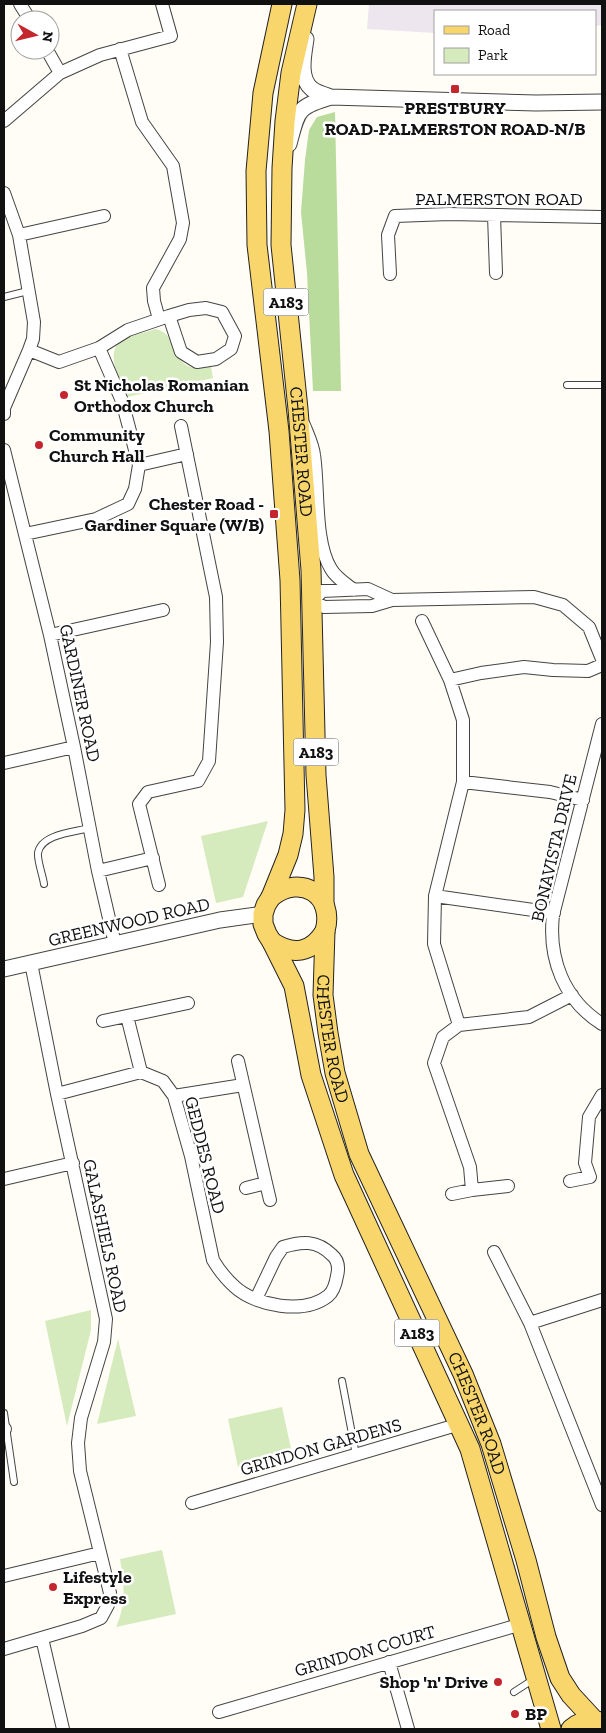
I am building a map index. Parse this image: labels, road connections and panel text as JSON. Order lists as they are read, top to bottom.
{
  "streets": {
    "main road": ["A183", "CHESTER ROAD"],
    "street": [
      "PALMERSTON ROAD",
      "GARDINER ROAD",
      "BONAVISTA DRIVE",
      "GREENWOOD ROAD",
      "GEDDES ROAD",
      "GALASHIELS ROAD",
      "GRINDON GARDENS",
      "GRINDON COURT"
    ]
  },
  "crossings": [
    ["CHESTER ROAD", "GREENWOOD ROAD"],
    ["CHESTER ROAD", "GRINDON GARDENS"],
    ["CHESTER ROAD", "GRINDON COURT"],
    ["GARDINER ROAD", "GREENWOOD ROAD"],
    ["GREENWOOD ROAD", "GALASHIELS ROAD"]
  ],
  "places": {
    "transit": ["PRESTBURY ROAD-PALMERSTON ROAD-N/B", "Chester Road - Gardiner Square (W/B)"],
    "other": [
      "St Nicholas Romanian Orthodox Church",
      "Community Church Hall",
      "Lifestyle Express",
      "Shop 'n' Drive",
      "BP"
    ]
  },
  "legend": ["Road", "Park"],
  "north": "right"
}
